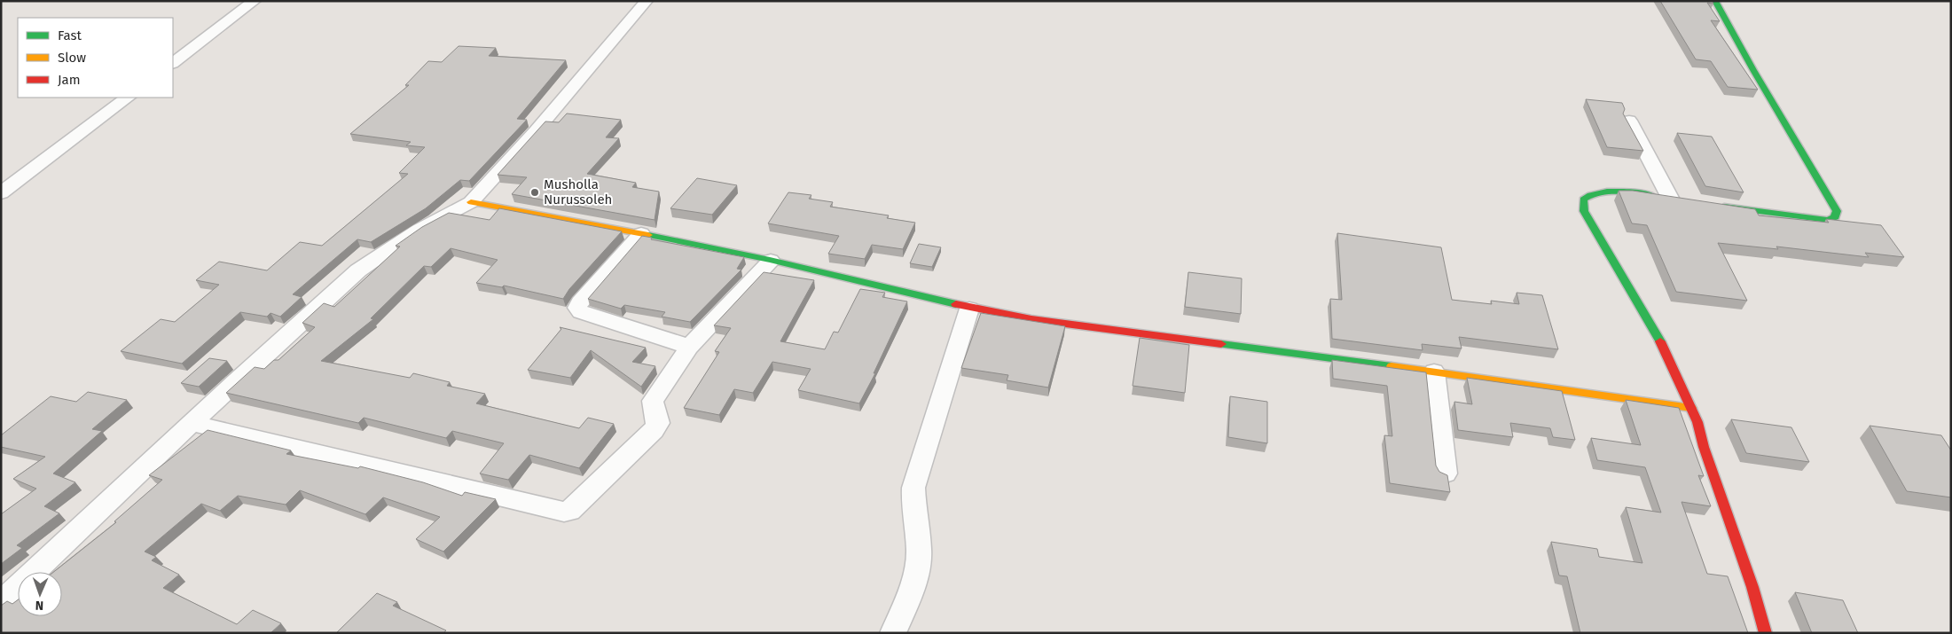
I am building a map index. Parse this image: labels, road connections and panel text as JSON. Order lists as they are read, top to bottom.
{
  "places": ["Musholla Nurussoleh"],
  "legend": ["Fast", "Slow", "Jam"],
  "north": "bottom"
}
